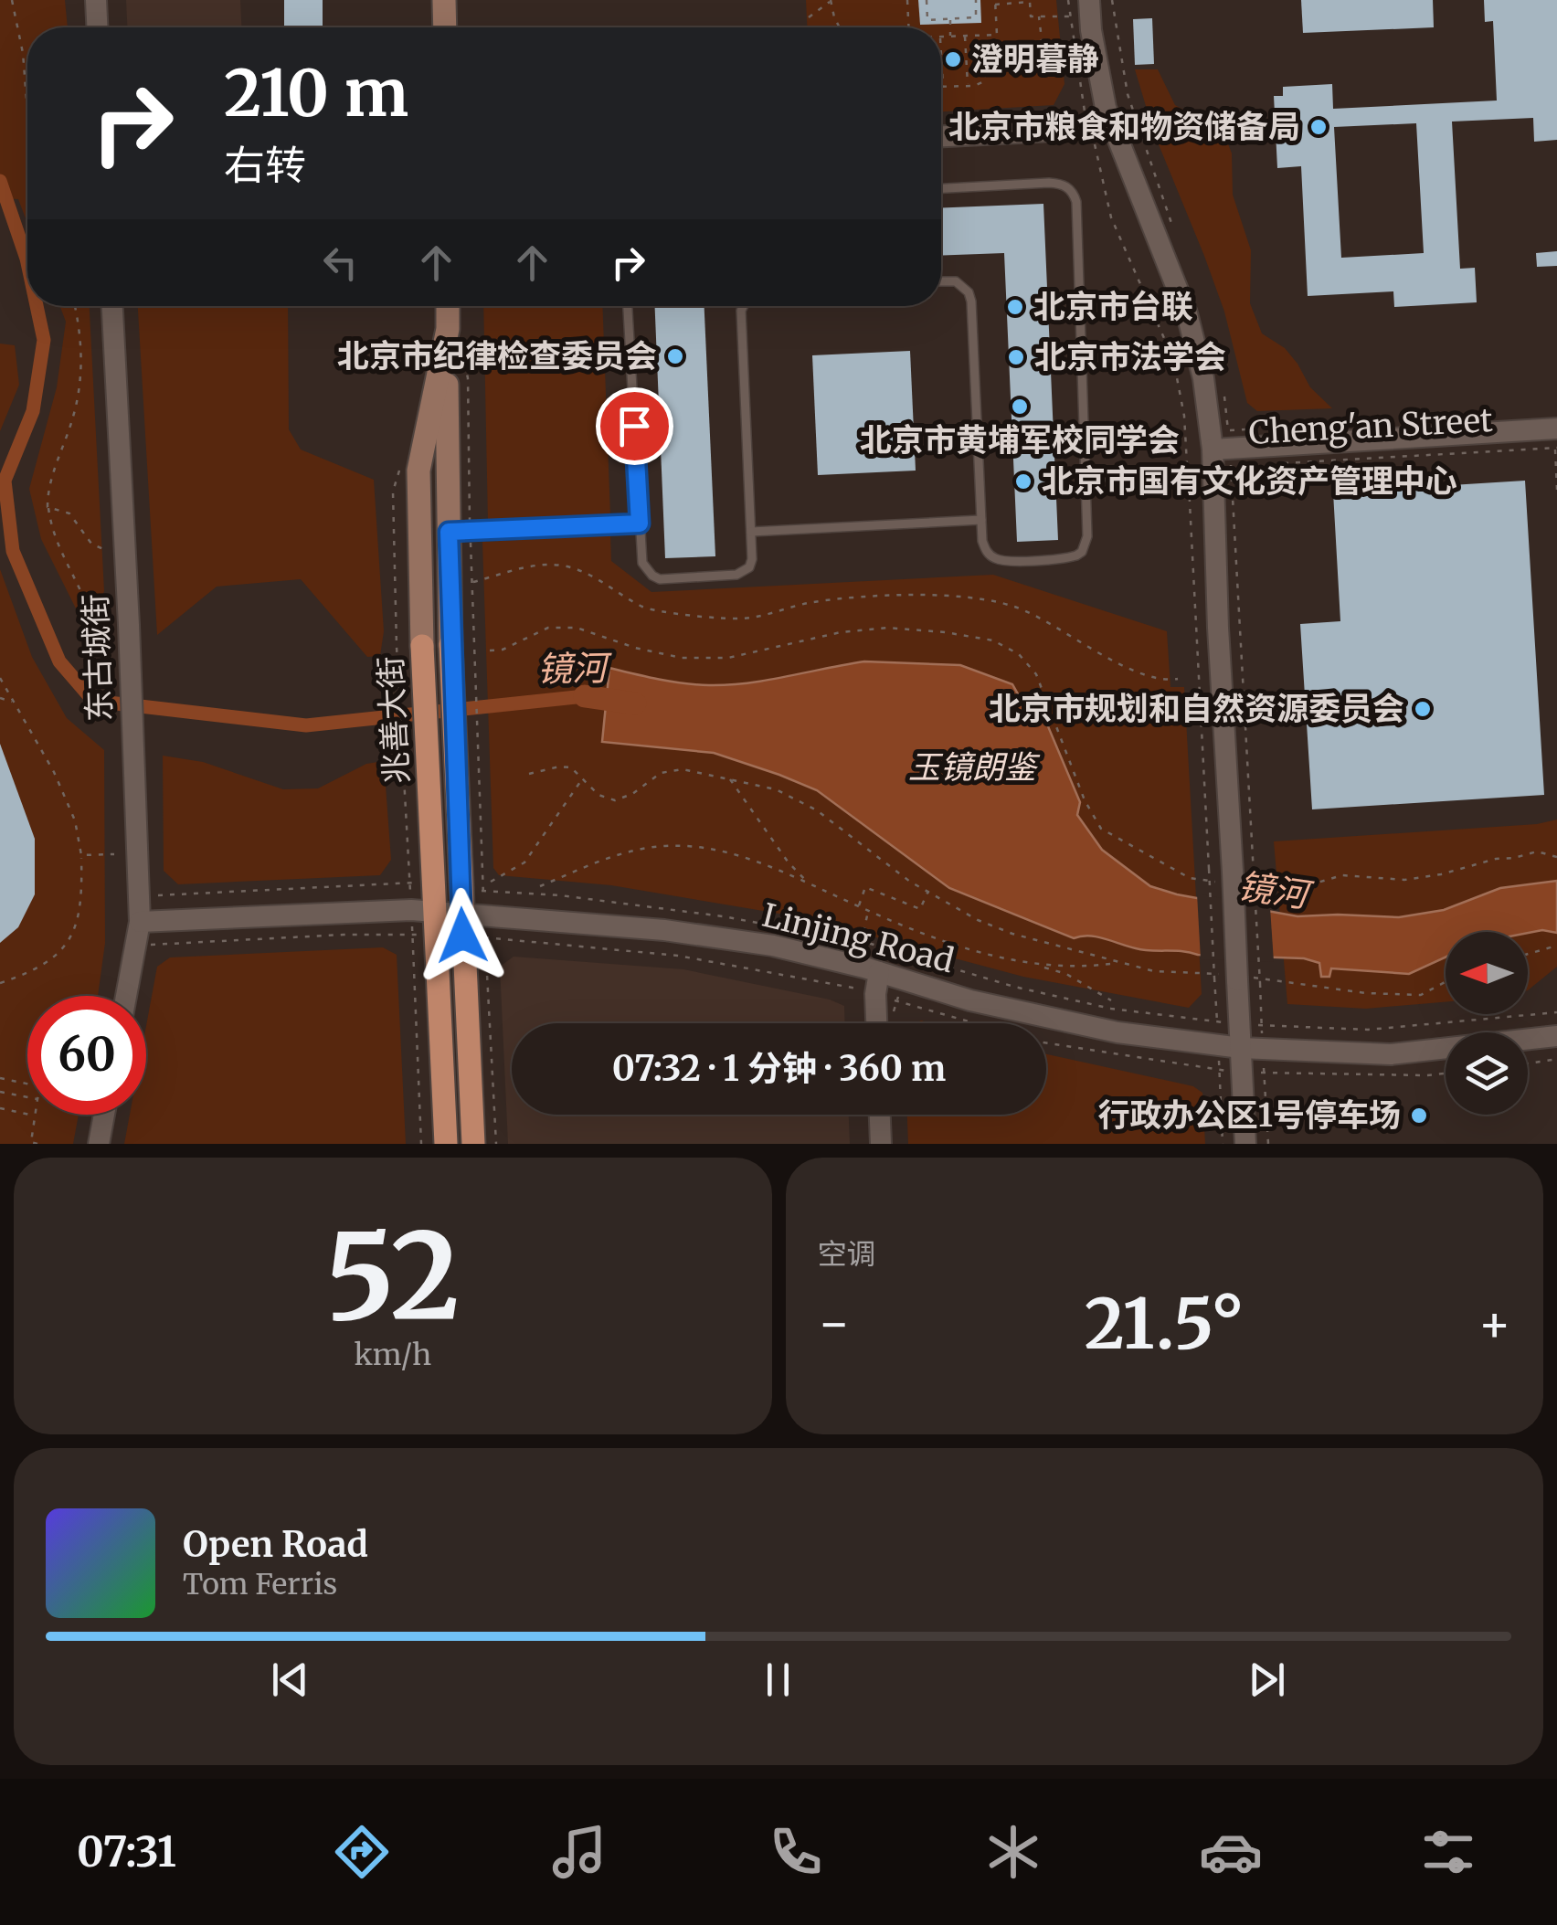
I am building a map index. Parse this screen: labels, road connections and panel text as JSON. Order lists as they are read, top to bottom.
{
  "streets": {
    "main road": ["兆善大街"],
    "street": ["Cheng'an Street", "东古城街", "Linjing Road"]
  },
  "crossings": [
    ["东古城街", "Linjing Road"],
    ["兆善大街", "Linjing Road"]
  ],
  "water": ["镜河"],
  "parks": ["玉镜朗鉴"],
  "places": [
    "澄明暮静",
    "北京市粮食和物资储备局",
    "北京市台联",
    "北京市纪律检查委员会",
    "北京市法学会",
    "北京市黄埔军校同学会",
    "北京市国有文化资产管理中心",
    "北京市规划和自然资源委员会",
    "行政办公区1号停车场"
  ],
  "north": "left",
  "page": {
    "turn": ["210 m", "右转"],
    "limit": "60",
    "trip": "07:32 · 1 分钟 · 360 m",
    "tile": [
      ["52", "km/h"],
      "空调"
    ],
    "heat": ["−", "21.5°", "+"],
    "song": ["Open Road", "Tom Ferris"],
    "tabs": "07:31"
  }
}
